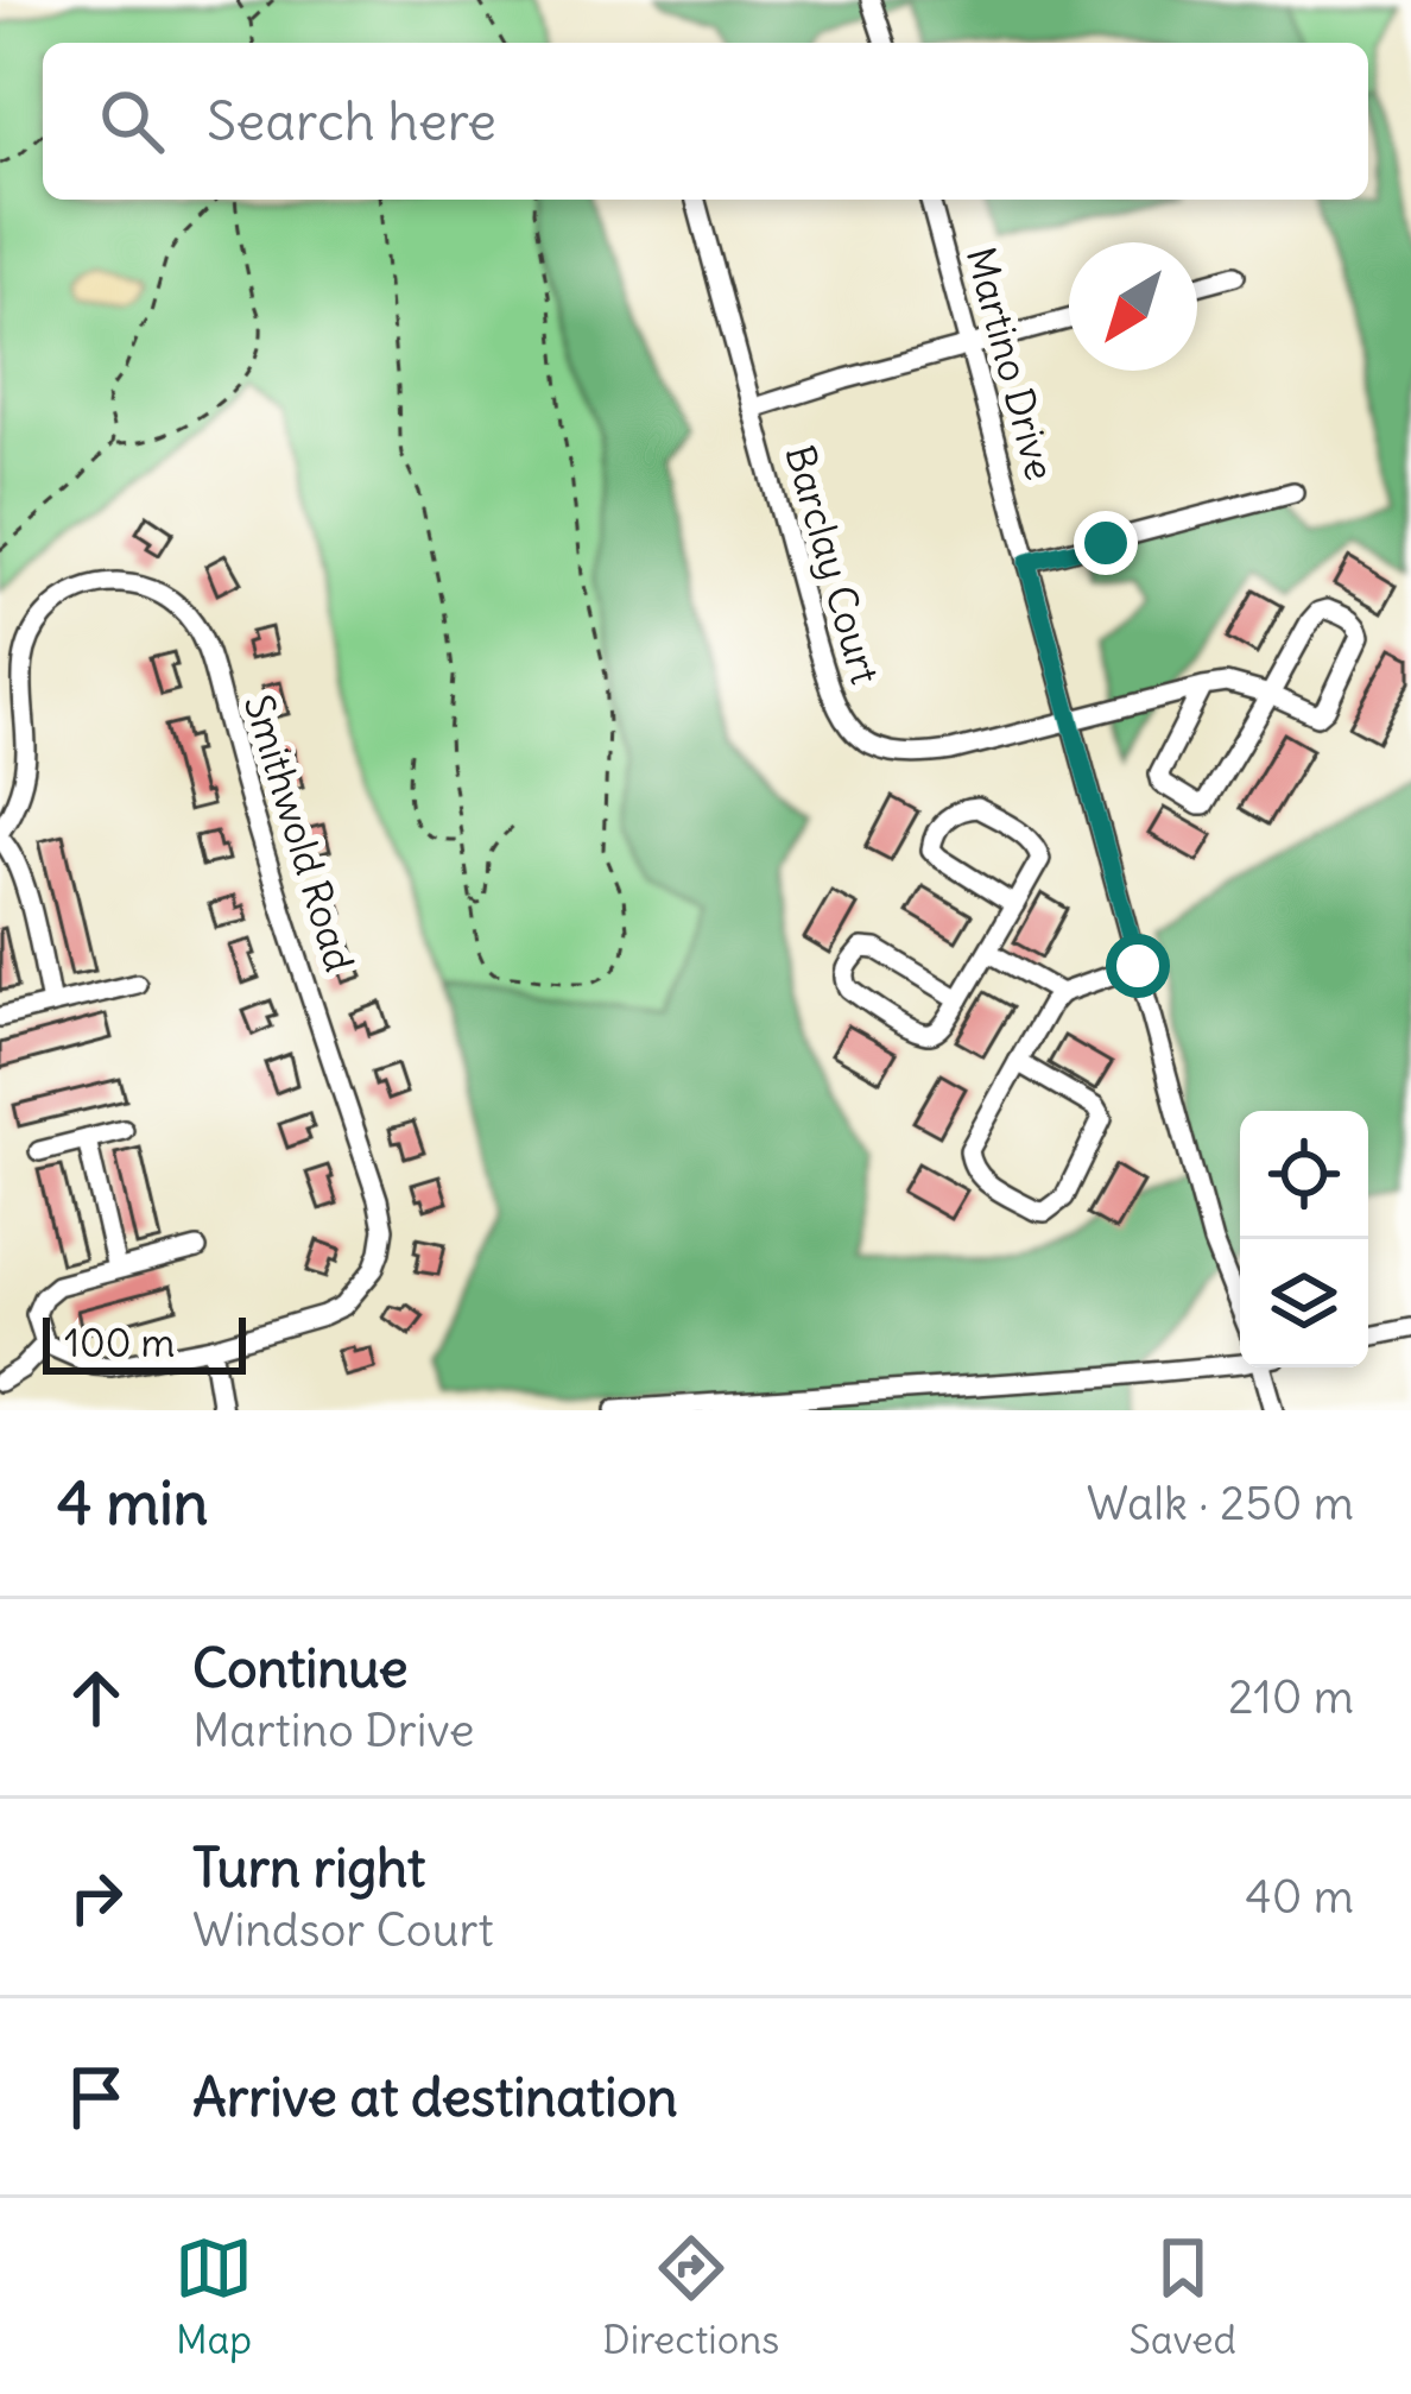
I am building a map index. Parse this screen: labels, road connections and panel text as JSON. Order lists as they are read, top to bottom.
{
  "streets": {
    "street": ["Martino Drive", "Barclay Court", "Smithwold Road"]
  },
  "crossings": [
    ["Martino Drive", "Barclay Court"]
  ],
  "scale_bar": "100 m",
  "north": "bottom left",
  "page": {
    "search": "Search here",
    "scale": "100 m",
    "heading": ["4 min", "Walk · 250 m"],
    "list": [
      ["Continue", "Martino Drive", "210 m"],
      ["Turn right", "Windsor Court", "40 m"],
      "Arrive at destination"
    ],
    "nav": ["Map", "Directions", "Saved"]
  }
}
